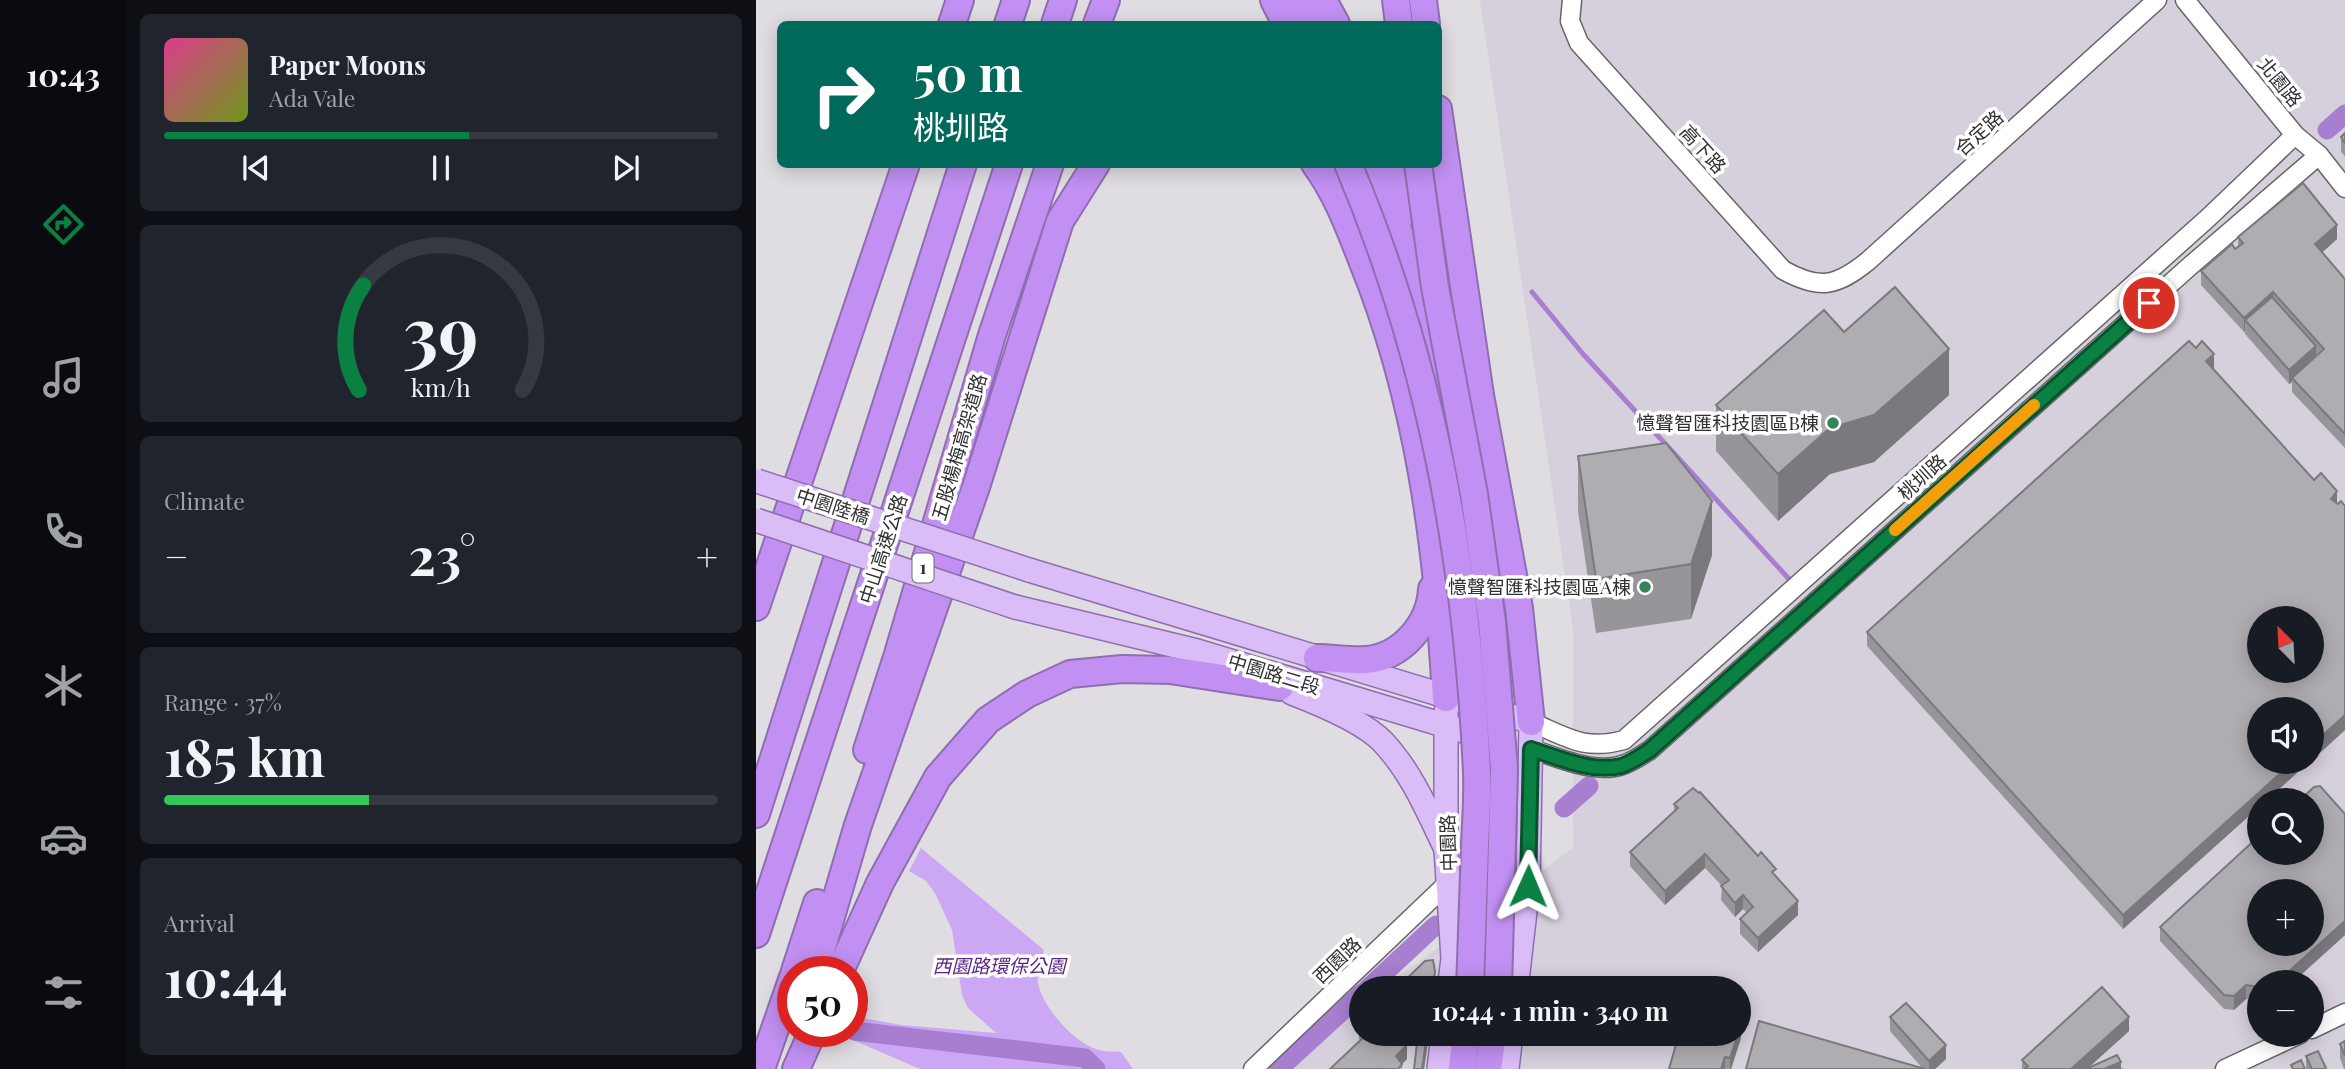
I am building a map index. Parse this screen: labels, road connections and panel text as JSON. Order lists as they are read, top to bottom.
{
  "streets": {
    "highway": ["五股楊梅高架道路", "中山高速公路", "1"],
    "main road": ["中園陸橋", "中園路二段", "中園路"],
    "street": [
      "北園路",
      "合定路",
      "高下路",
      "桃圳路",
      "西園路"
    ]
  },
  "crossings": [
    ["北園路", "桃圳路"],
    ["合定路", "高下路"],
    ["桃圳路", "中園路二段"],
    ["中園陸橋", "中園路二段"],
    ["中園路二段", "中園路"],
    ["中園路", "西園路"]
  ],
  "parks": ["西園路環保公園"],
  "places": ["憶聲智匯科技園區B棟", "憶聲智匯科技園區A棟"],
  "north": "top left",
  "page": {
    "tabs": "10:43",
    "turn": ["50 m", "桃圳路"],
    "song": ["Paper Moons", "Ada Vale"],
    "tile": [
      "Climate",
      ["Range · 37%", "185 km"],
      ["Arrival", "10:44"]
    ],
    "heat": ["−", "23°", "+"],
    "map_buttons": ["+", "−"],
    "limit": "50",
    "trip": "10:44 · 1 min · 340 m",
    "gauge": ["39", "km/h"]
  }
}
